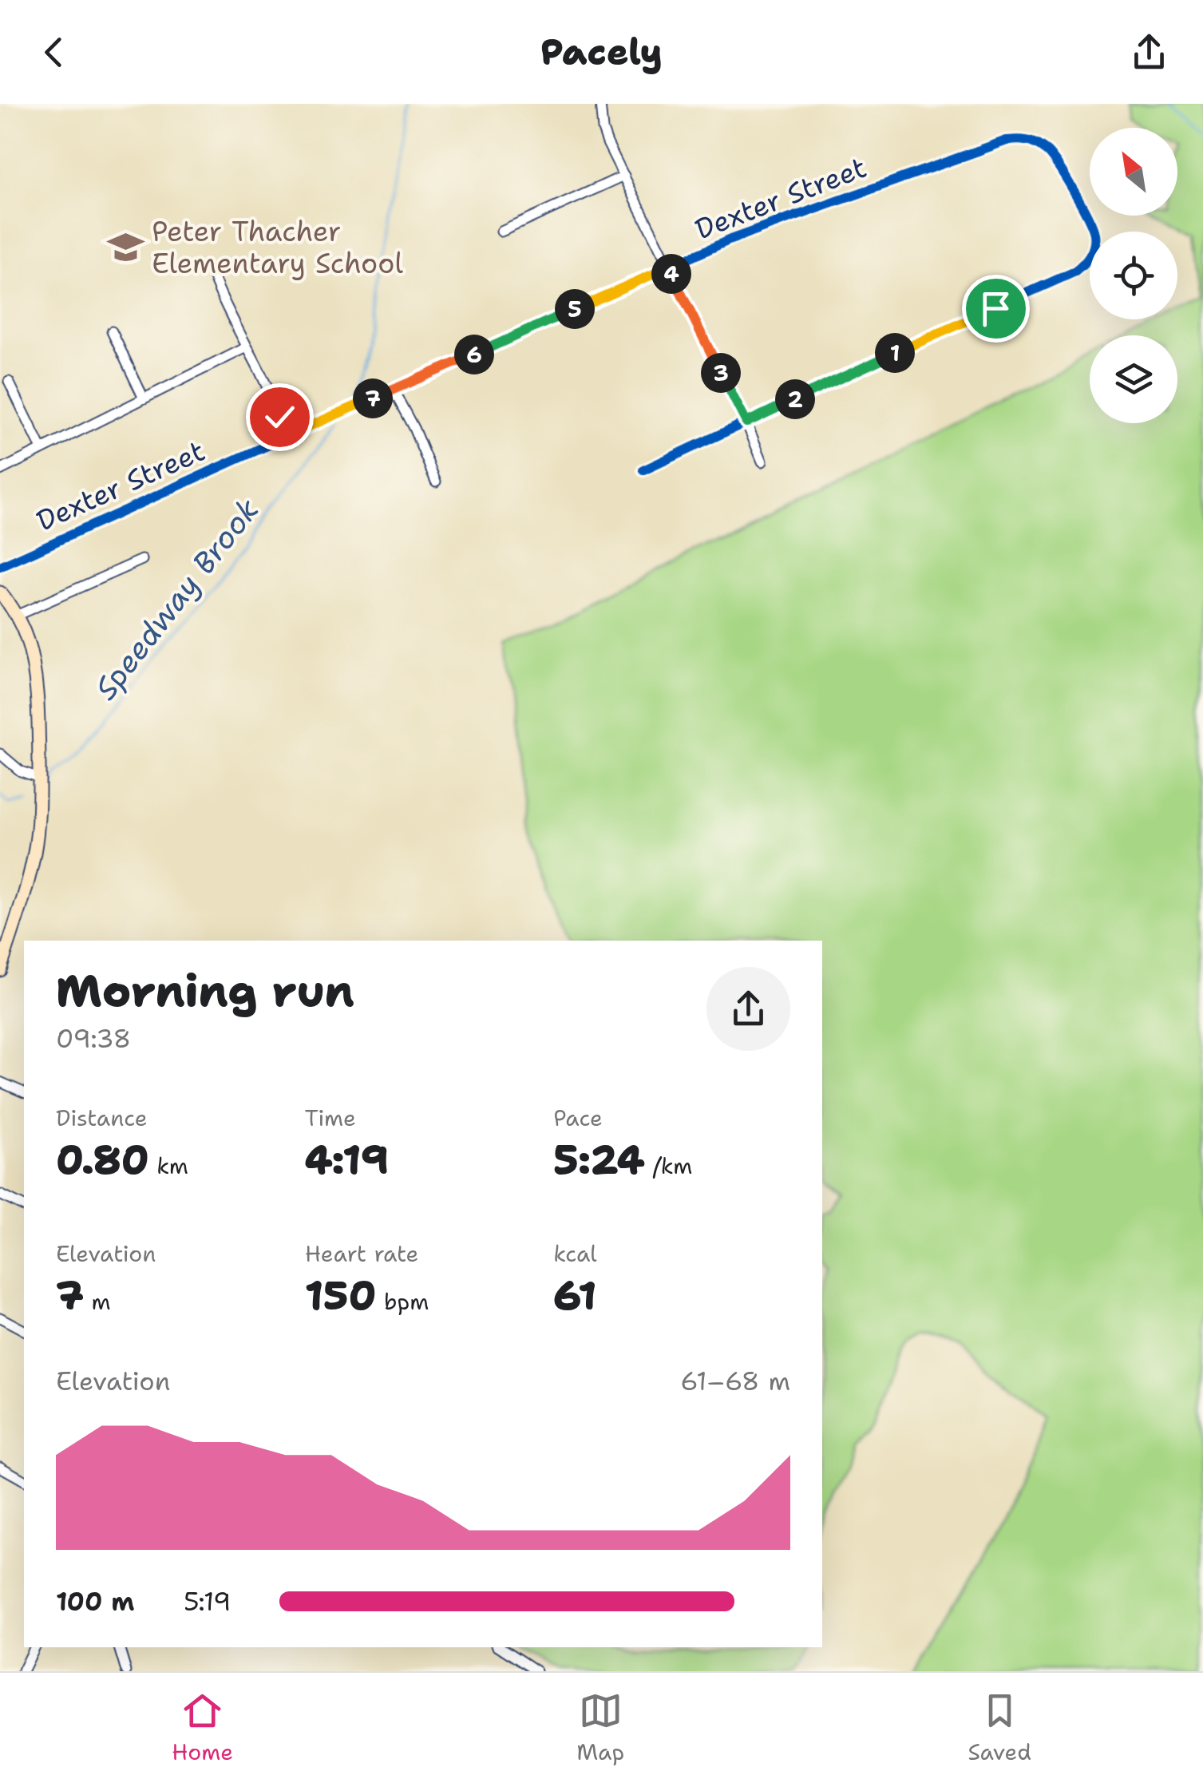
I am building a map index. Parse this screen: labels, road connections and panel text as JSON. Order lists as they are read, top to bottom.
{
  "streets": {
    "street": ["Dexter Street"]
  },
  "water": ["Speedway Brook"],
  "places": {
    "school or university": ["Peter Thacher Elementary School"]
  },
  "north": "top left",
  "page": {
    "header": "Pacely",
    "pins": [
      "4",
      "5",
      "1",
      "6",
      "3",
      "7",
      "2"
    ],
    "heading": ["Morning run", "09:38"],
    "stats": [
      ["Distance", "0.80 km"],
      ["Time", "4:19"],
      ["Pace", "5:24 /km"],
      ["Elevation", "7 m"],
      ["Heart rate", "150 bpm"],
      ["kcal", "61"]
    ],
    "chart": ["Elevation", "61–68 m"],
    "list": [
      {
        "name": "100 m",
        "note": "5:19"
      }
    ],
    "tabs": ["Home", "Map", "Saved"]
  }
}
